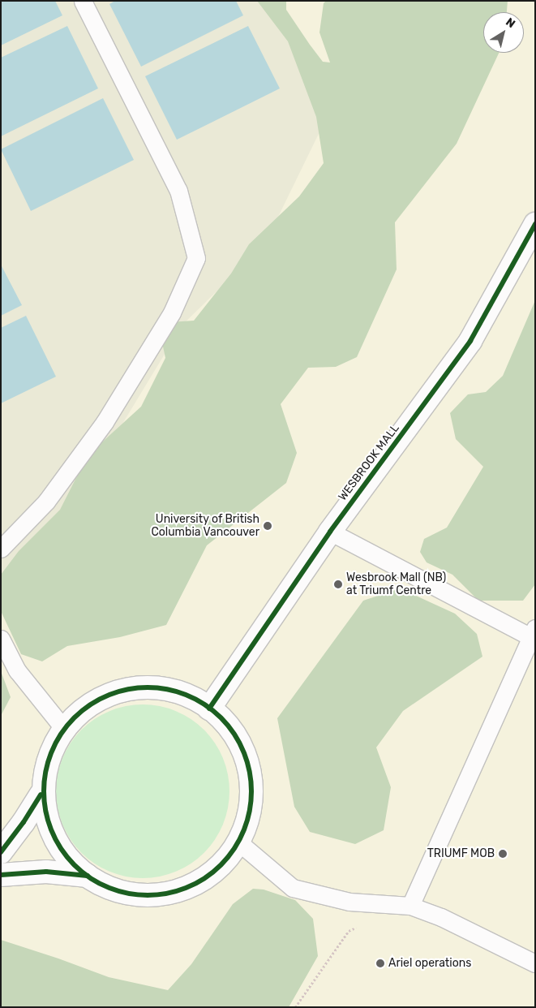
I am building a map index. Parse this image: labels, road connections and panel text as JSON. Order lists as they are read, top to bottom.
{
  "streets": {
    "street": ["WESBROOK MALL"]
  },
  "places": [
    "University of British Columbia Vancouver",
    "Wesbrook Mall (NB) at Triumf Centre",
    "TRIUMF MOB",
    "Ariel operations"
  ],
  "north": "top right"
}
